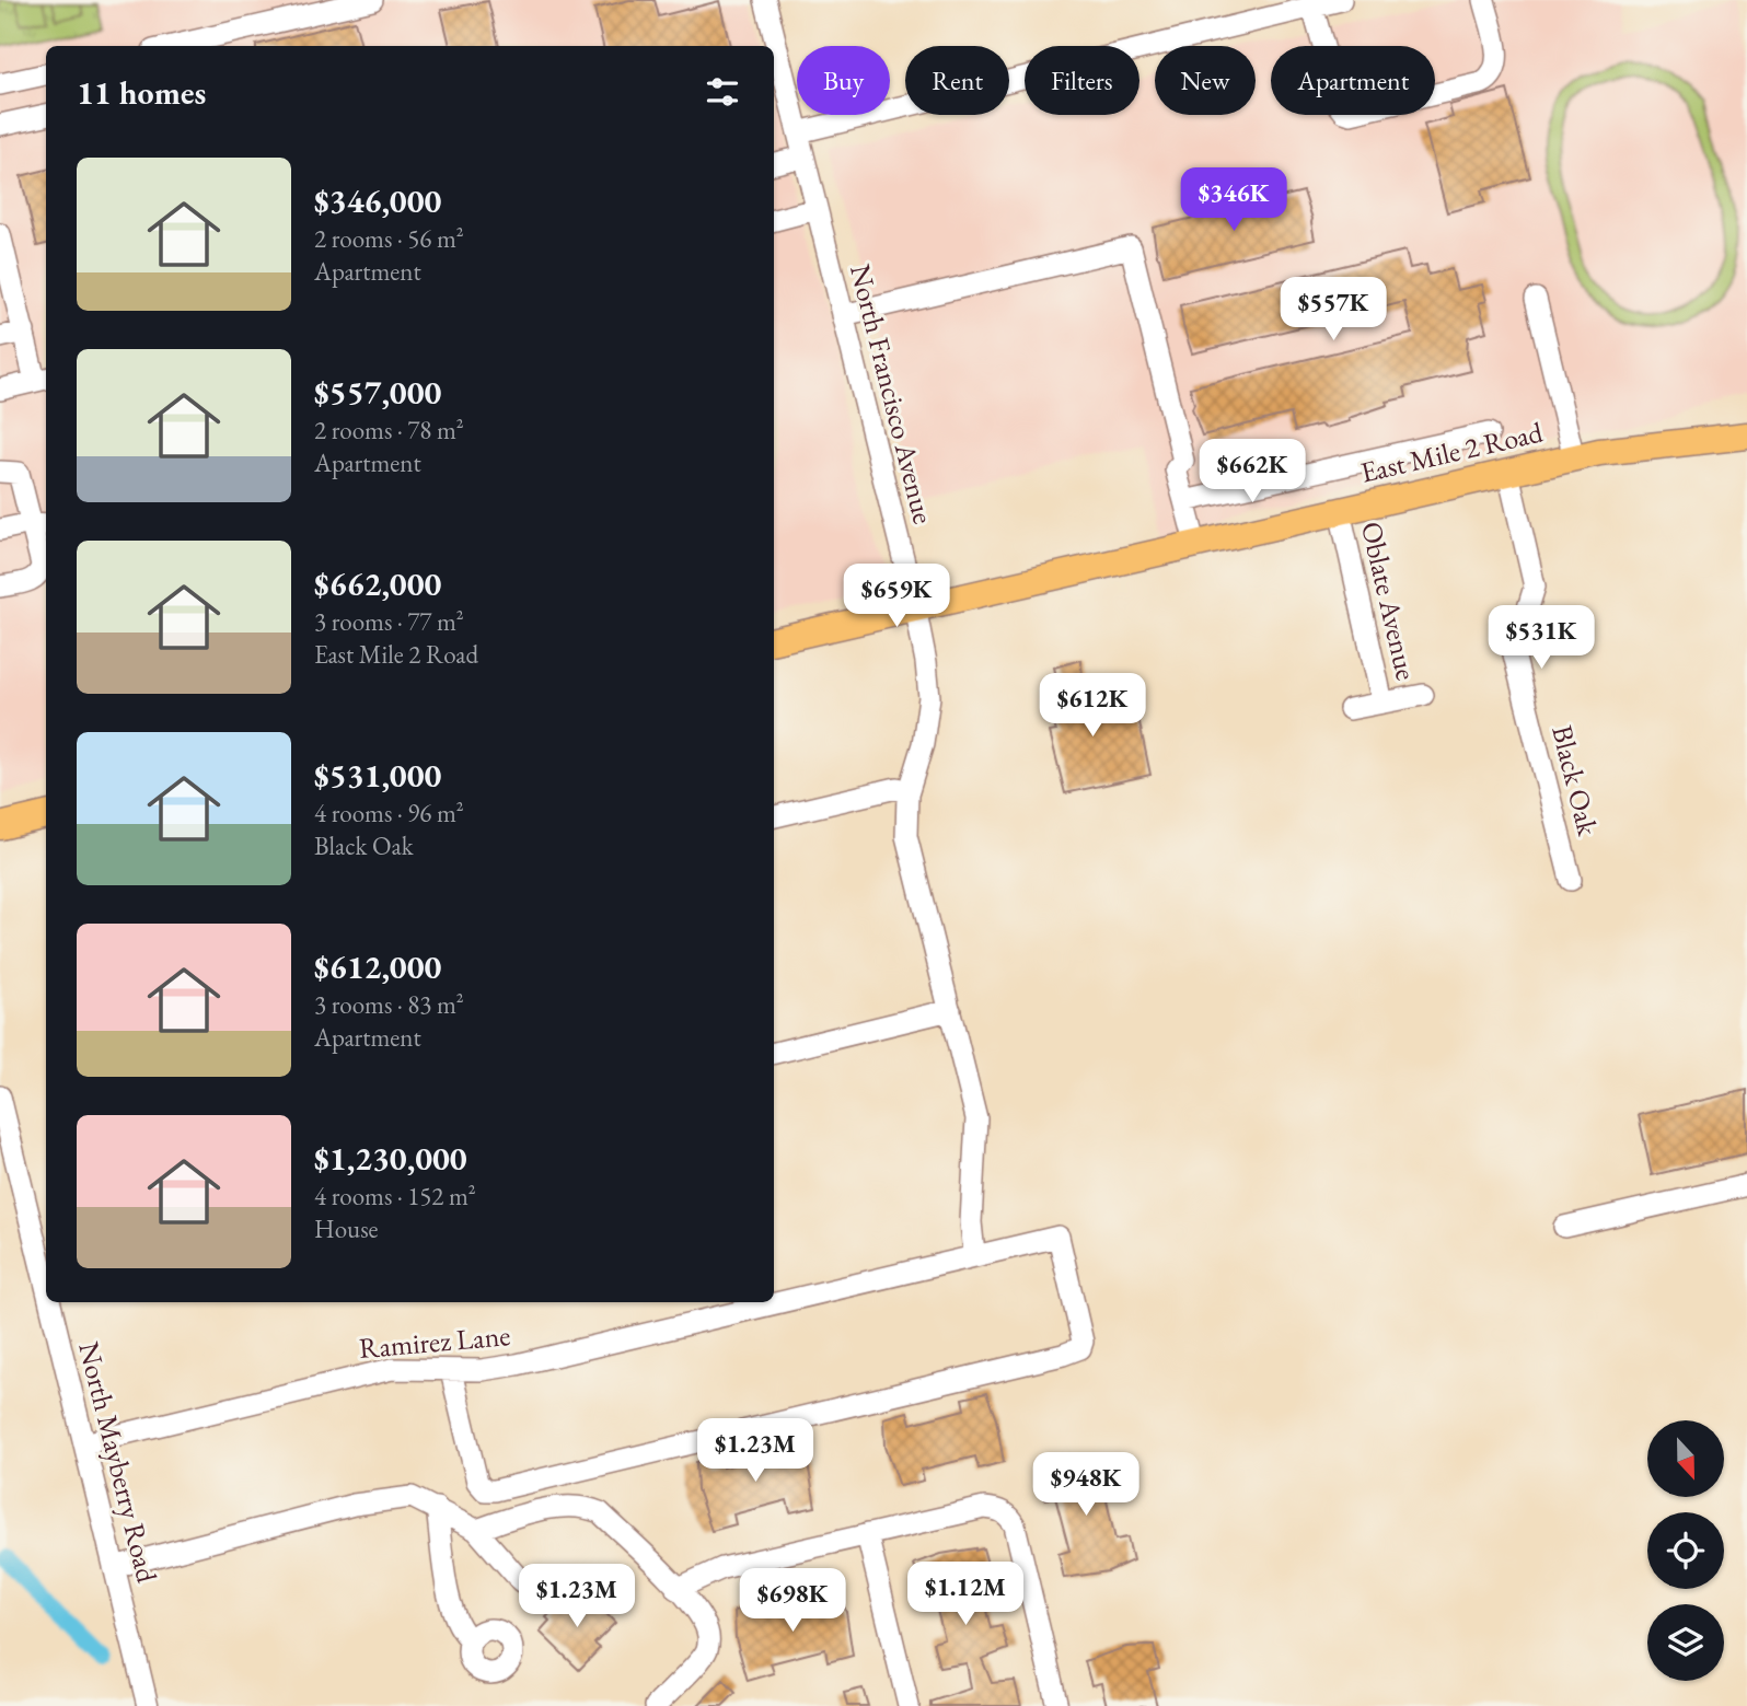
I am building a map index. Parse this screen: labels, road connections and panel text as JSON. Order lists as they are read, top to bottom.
{
  "streets": {
    "main road": ["East Mile 2 Road"],
    "street": [
      "North Francisco Avenue",
      "Oblate Avenue",
      "Black Oak",
      "Ramirez Lane",
      "North Mayberry Road"
    ]
  },
  "crossings": [
    ["North Francisco Avenue", "East Mile 2 Road"],
    ["North Francisco Avenue", "Ramirez Lane"],
    ["East Mile 2 Road", "Oblate Avenue"],
    ["East Mile 2 Road", "Black Oak"],
    ["Ramirez Lane", "North Mayberry Road"]
  ],
  "north": "bottom",
  "page": {
    "chip": [
      "Buy",
      "Rent",
      "Filters",
      "New",
      "Apartment"
    ],
    "heading": "11 homes",
    "list": [
      {
        "name": "$346,000",
        "note": "2 rooms · 56 m² · Apartment"
      },
      {
        "name": "$557,000",
        "note": "2 rooms · 78 m² · Apartment"
      },
      {
        "name": "$662,000",
        "note": "3 rooms · 77 m² · East Mile 2 Road"
      },
      {
        "name": "$531,000",
        "note": "4 rooms · 96 m² · Black Oak"
      },
      {
        "name": "$612,000",
        "note": "3 rooms · 83 m² · Apartment"
      },
      {
        "name": "$1,230,000",
        "note": "4 rooms · 152 m² · House"
      }
    ],
    "price": [
      "$346K",
      "$557K",
      "$662K",
      "$659K",
      "$531K",
      "$612K",
      "$1.23M",
      "$948K",
      "$1.12M",
      "$1.23M",
      "$698K"
    ]
  }
}
